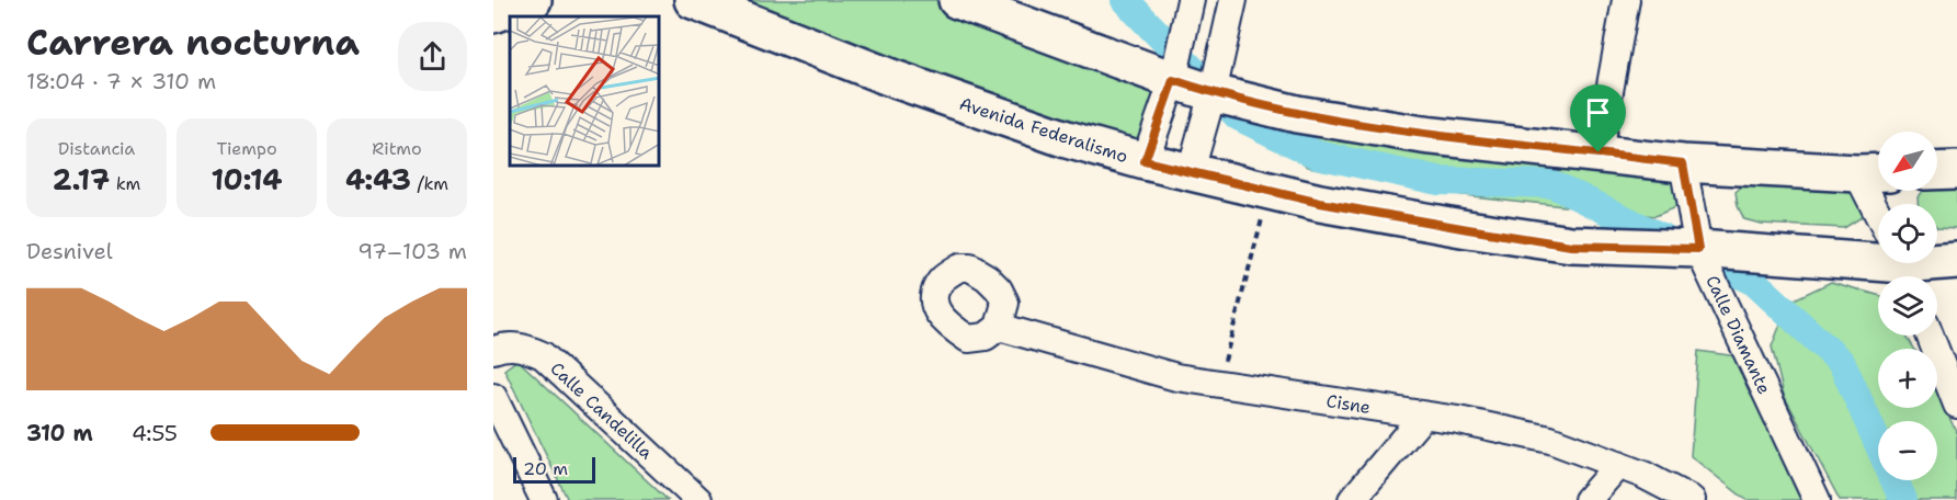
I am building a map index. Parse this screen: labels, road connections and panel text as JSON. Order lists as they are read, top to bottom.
{
  "streets": {
    "street": [
      "Avenida Federalismo",
      "Calle Diamante",
      "Cisne",
      "Calle Candelilla"
    ]
  },
  "crossings": [
    ["Avenida Federalismo", "Calle Diamante"]
  ],
  "scale_bar": "20 m",
  "north": "bottom left",
  "page": {
    "heading": ["Carrera nocturna", "18:04 · 7 × 310 m"],
    "stats": [
      ["Distancia", "2.17 km"],
      ["Tiempo", "10:14"],
      ["Ritmo", "4:43 /km"]
    ],
    "map_buttons": ["+", "−"],
    "chart": ["Desnivel", "97–103 m"],
    "list": [
      {
        "name": "310 m",
        "note": "4:55"
      }
    ],
    "scale": "20 m"
  }
}
